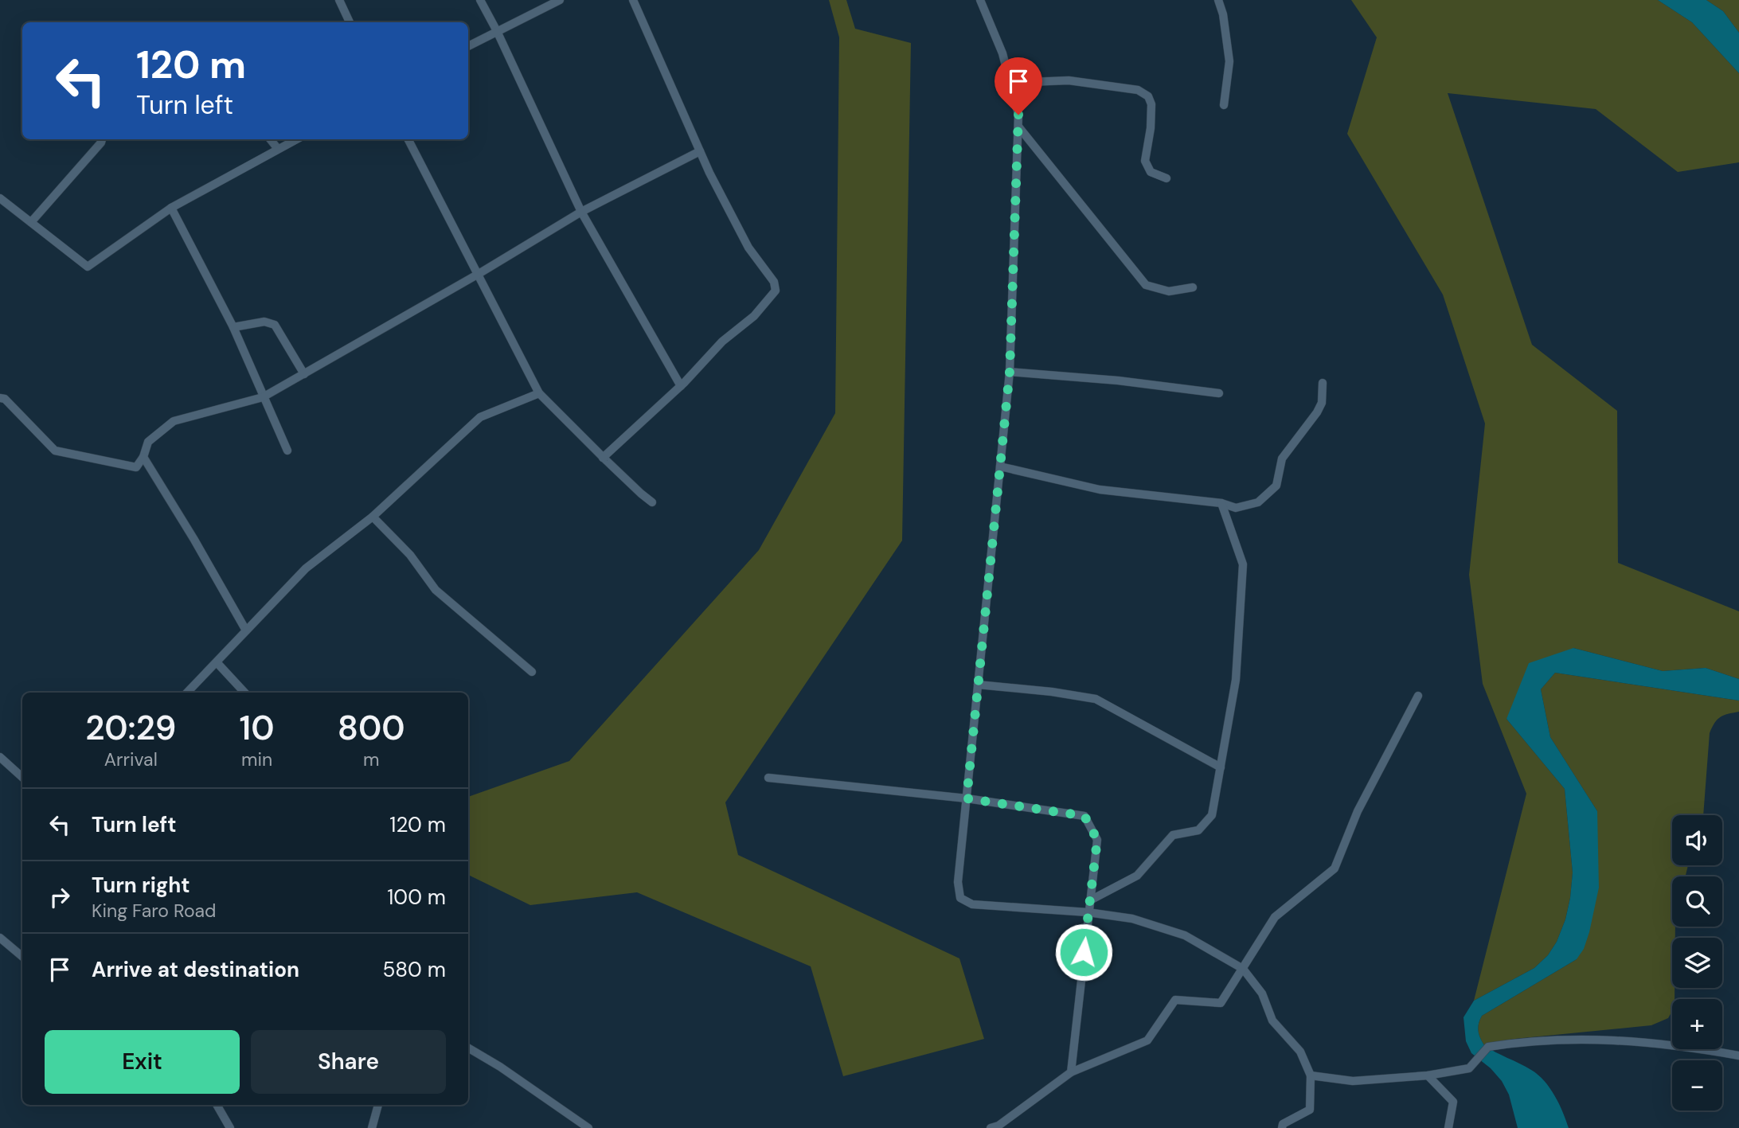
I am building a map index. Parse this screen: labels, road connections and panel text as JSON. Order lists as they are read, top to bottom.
{
  "page": {
    "turn": ["120 m", "Turn left"],
    "eta": [
      "20:29",
      "Arrival",
      "10",
      "min",
      "800",
      "m"
    ],
    "list": [
      {
        "name": "Turn left",
        "value": "120 m"
      },
      {
        "name": "Turn right",
        "note": "King Faro Road",
        "value": "100 m"
      },
      {
        "name": "Arrive at destination",
        "value": "580 m"
      }
    ],
    "map_buttons": ["+", "−"],
    "buttons": ["Exit", "Share"]
  }
}
